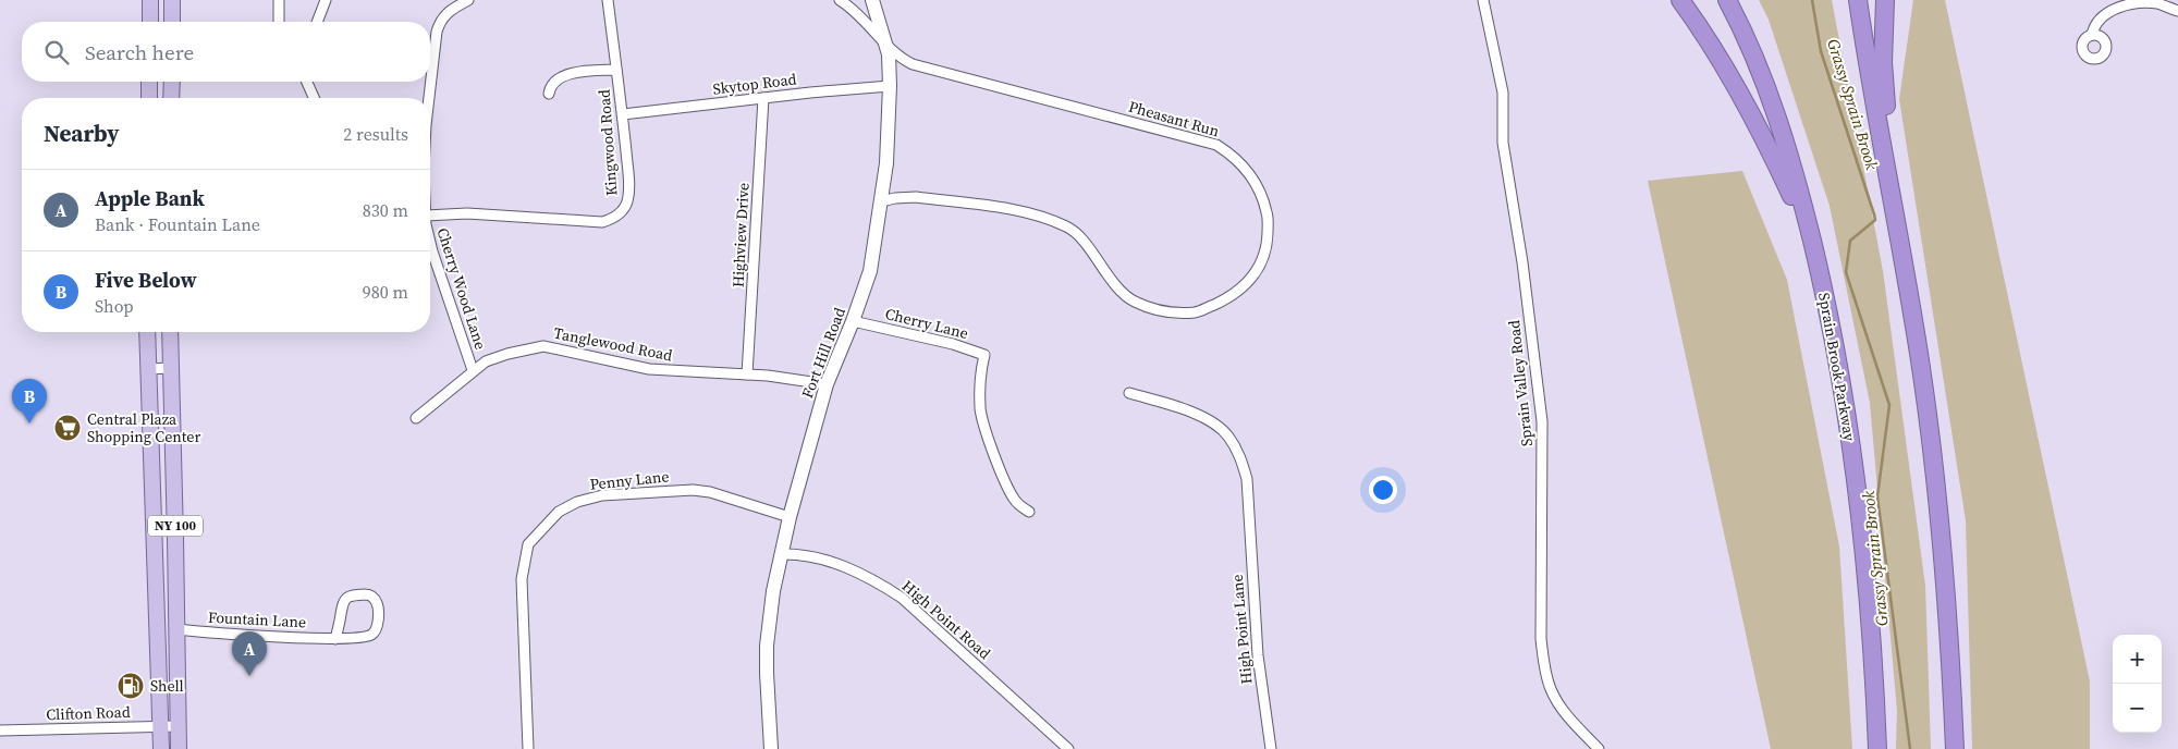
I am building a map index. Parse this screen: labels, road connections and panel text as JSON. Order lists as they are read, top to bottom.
{
  "streets": {
    "highway": ["Sprain Brook Parkway"],
    "main road": ["NY 100"],
    "street": [
      "Skytop Road",
      "Pheasant Run",
      "Kingwood Road",
      "Highview Drive",
      "Cherry Wood Lane",
      "Cherry Lane",
      "Tanglewood Road",
      "Fort Hill Road",
      "Sprain Valley Road",
      "Penny Lane",
      "Fountain Lane",
      "High Point Road",
      "High Point Lane",
      "Clifton Road"
    ]
  },
  "crossings": [
    ["Skytop Road", "Kingwood Road"],
    ["Skytop Road", "Highview Drive"],
    ["Skytop Road", "Fort Hill Road"],
    ["Pheasant Run", "Fort Hill Road"],
    ["Highview Drive", "Tanglewood Road"],
    ["Cherry Wood Lane", "Tanglewood Road"],
    ["Cherry Lane", "Fort Hill Road"],
    ["Tanglewood Road", "Fort Hill Road"],
    ["Fort Hill Road", "Penny Lane"],
    ["Fort Hill Road", "High Point Road"],
    ["NY 100", "Fountain Lane"],
    ["NY 100", "Clifton Road"]
  ],
  "water": ["Grassy Sprain Brook"],
  "places": {
    "supermarket": ["Central Plaza Shopping Center"],
    "fuel station": ["Shell"]
  },
  "page": {
    "search": "Search here",
    "heading": ["Nearby", "2 results"],
    "list": [
      {
        "mark": "A",
        "name": "Apple Bank",
        "note": "Bank · Fountain Lane",
        "value": "830 m"
      },
      {
        "mark": "B",
        "name": "Five Below",
        "note": "Shop",
        "value": "980 m"
      }
    ],
    "pins": ["B", "A"],
    "map_buttons": ["+", "−"]
  }
}
